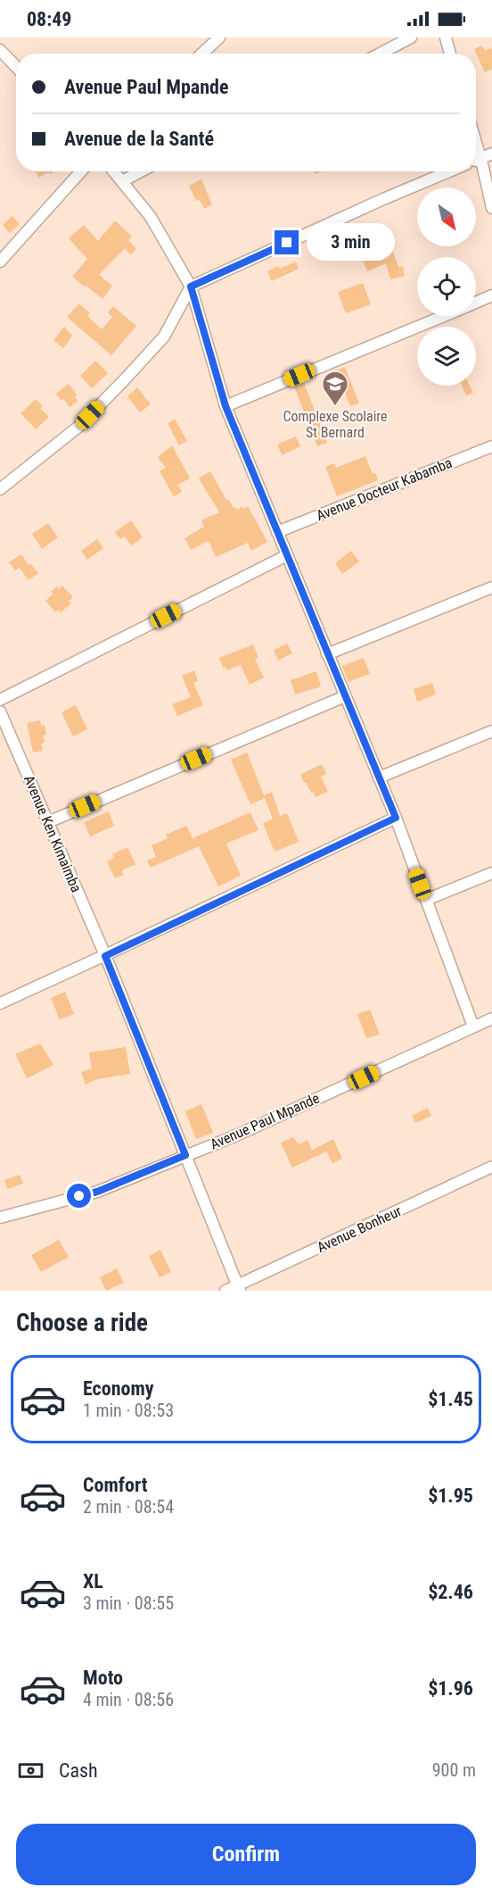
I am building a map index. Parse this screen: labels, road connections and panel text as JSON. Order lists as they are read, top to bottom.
{
  "streets": {
    "street": [
      "Avenue Docteur Kabamba",
      "Avenue Ken Kimaimba",
      "Avenue Paul Mpande",
      "Avenue Bonheur"
    ]
  },
  "crossings": [
    ["Avenue Ken Kimaimba", "Avenue Paul Mpande"],
    ["Avenue Ken Kimaimba", "Avenue Bonheur"]
  ],
  "places": {
    "school or university": ["Complexe Scolaire St Bernard"]
  },
  "north": "bottom right",
  "page": {
    "status": "08:49",
    "banner": ["Avenue Paul Mpande", "Avenue de la Santé"],
    "bubble": "3 min",
    "heading": "Choose a ride",
    "list": [
      {
        "name": "Economy",
        "note": "1 min · 08:53",
        "value": "$1.45"
      },
      {
        "name": "Comfort",
        "note": "2 min · 08:54",
        "value": "$1.95"
      },
      {
        "name": "XL",
        "note": "3 min · 08:55",
        "value": "$2.46"
      },
      {
        "name": "Moto",
        "note": "4 min · 08:56",
        "value": "$1.96"
      }
    ],
    "pay": ["Cash", "900 m"],
    "buttons": "Confirm"
  }
}
